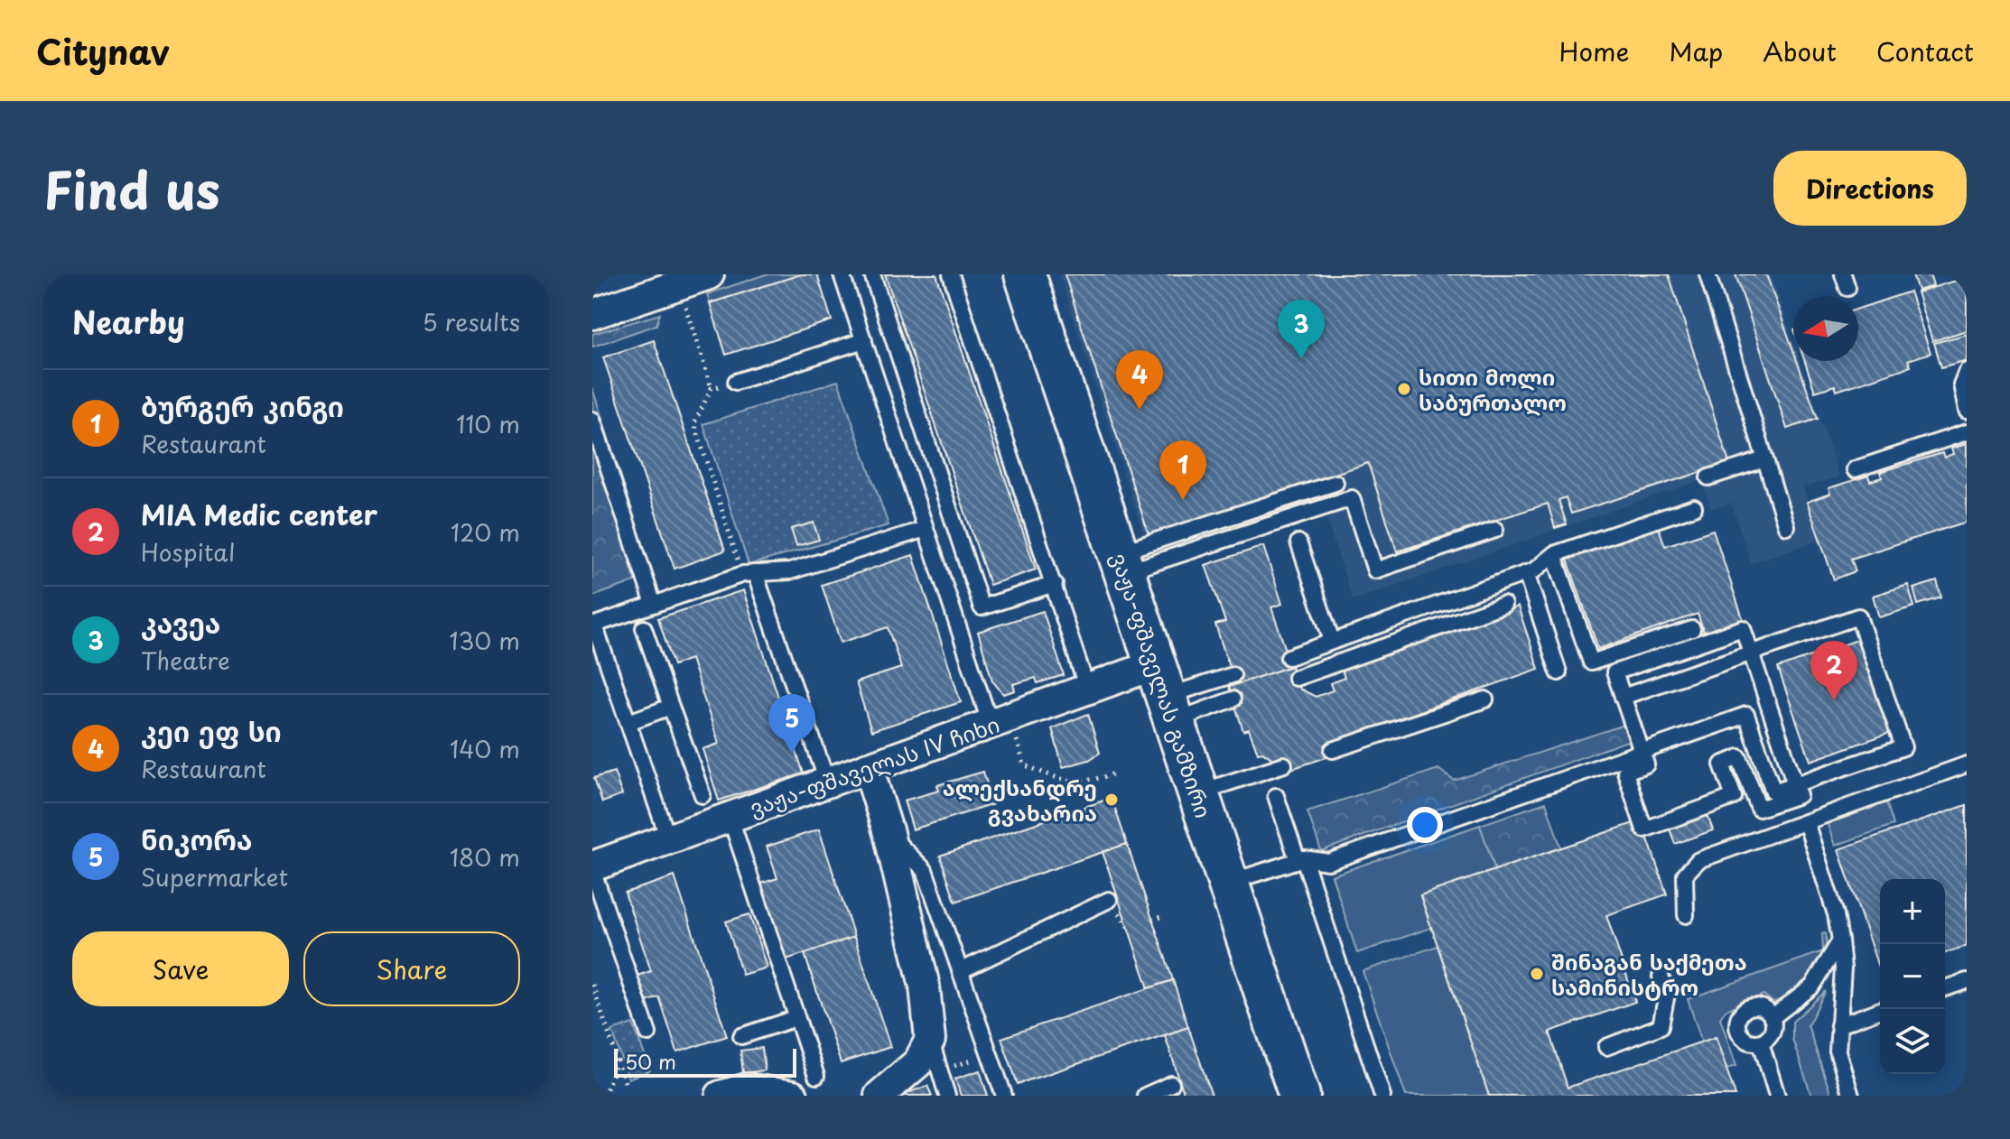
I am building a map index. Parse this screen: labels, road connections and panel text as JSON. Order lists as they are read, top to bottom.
{
  "streets": {
    "main road": ["ვაჟა-ფშაველას გამზირი"],
    "street": ["ვაჟა-ფშაველას IV ჩიხი"]
  },
  "crossings": [
    ["ვაჟა-ფშაველას გამზირი", "ვაჟა-ფშაველას IV ჩიხი"]
  ],
  "places": ["სითი მოლი საბურთალო", "ალექსანდრე გვახარია", "შინაგან საქმეთა სამინისტრო"],
  "scale_bar": "50 m",
  "north": "left",
  "page": {
    "header": "Citynav",
    "nav": [
      "Home",
      "Map",
      "About",
      "Contact"
    ],
    "title": "Find us",
    "buttons": [
      "Directions",
      ["Save", "Share"]
    ],
    "heading": ["Nearby", "5 results"],
    "pins": [
      "3",
      "4",
      "1",
      "2",
      "5"
    ],
    "list": [
      {
        "mark": "1",
        "name": "ბურგერ კინგი",
        "note": "Restaurant",
        "value": "110 m"
      },
      {
        "mark": "2",
        "name": "MIA Medic center",
        "note": "Hospital",
        "value": "120 m"
      },
      {
        "mark": "3",
        "name": "კავეა",
        "note": "Theatre",
        "value": "130 m"
      },
      {
        "mark": "4",
        "name": "კეი ეფ სი",
        "note": "Restaurant",
        "value": "140 m"
      },
      {
        "mark": "5",
        "name": "ნიკორა",
        "note": "Supermarket",
        "value": "180 m"
      }
    ],
    "map_buttons": ["+", "−"],
    "scale": "50 m"
  }
}
